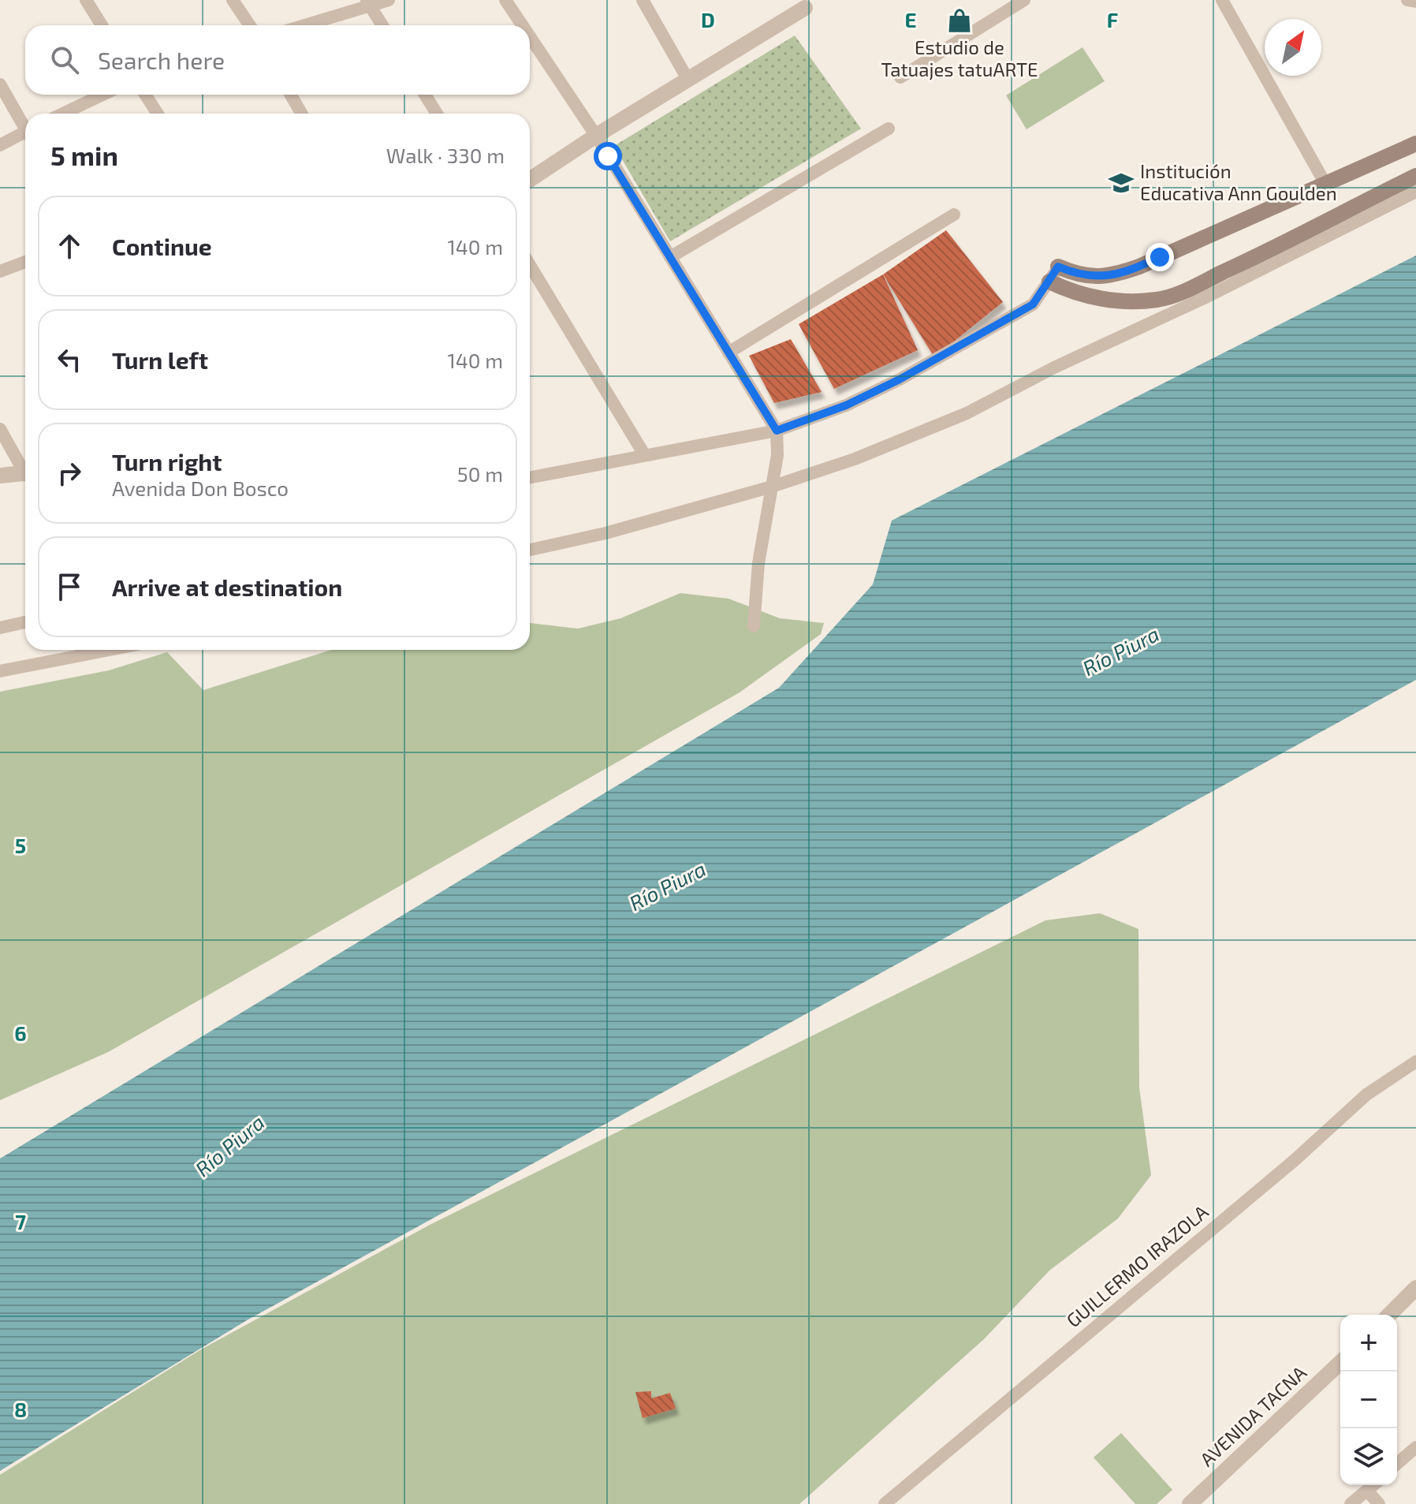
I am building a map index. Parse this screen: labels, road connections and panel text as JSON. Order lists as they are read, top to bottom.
{
  "streets": {
    "street": ["GUILLERMO IRAZOLA", "AVENIDA TACNA"]
  },
  "water": ["Río Piura"],
  "places": {
    "shop": ["Estudio de Tatuajes tatuARTE"],
    "school or university": ["Institución Educativa Ann Goulden"]
  },
  "north": "top right",
  "page": {
    "search": "Search here",
    "heading": ["5 min", "Walk · 330 m"],
    "list": [
      ["Continue", "140 m"],
      ["Turn left", "140 m"],
      ["Turn right", "Avenida Don Bosco", "50 m"],
      "Arrive at destination"
    ],
    "map_buttons": ["+", "−"]
  },
  "grid": {
    "columns": ["D", "E", "F"],
    "rows": [
      "5",
      "6",
      "7",
      "8"
    ]
  }
}
